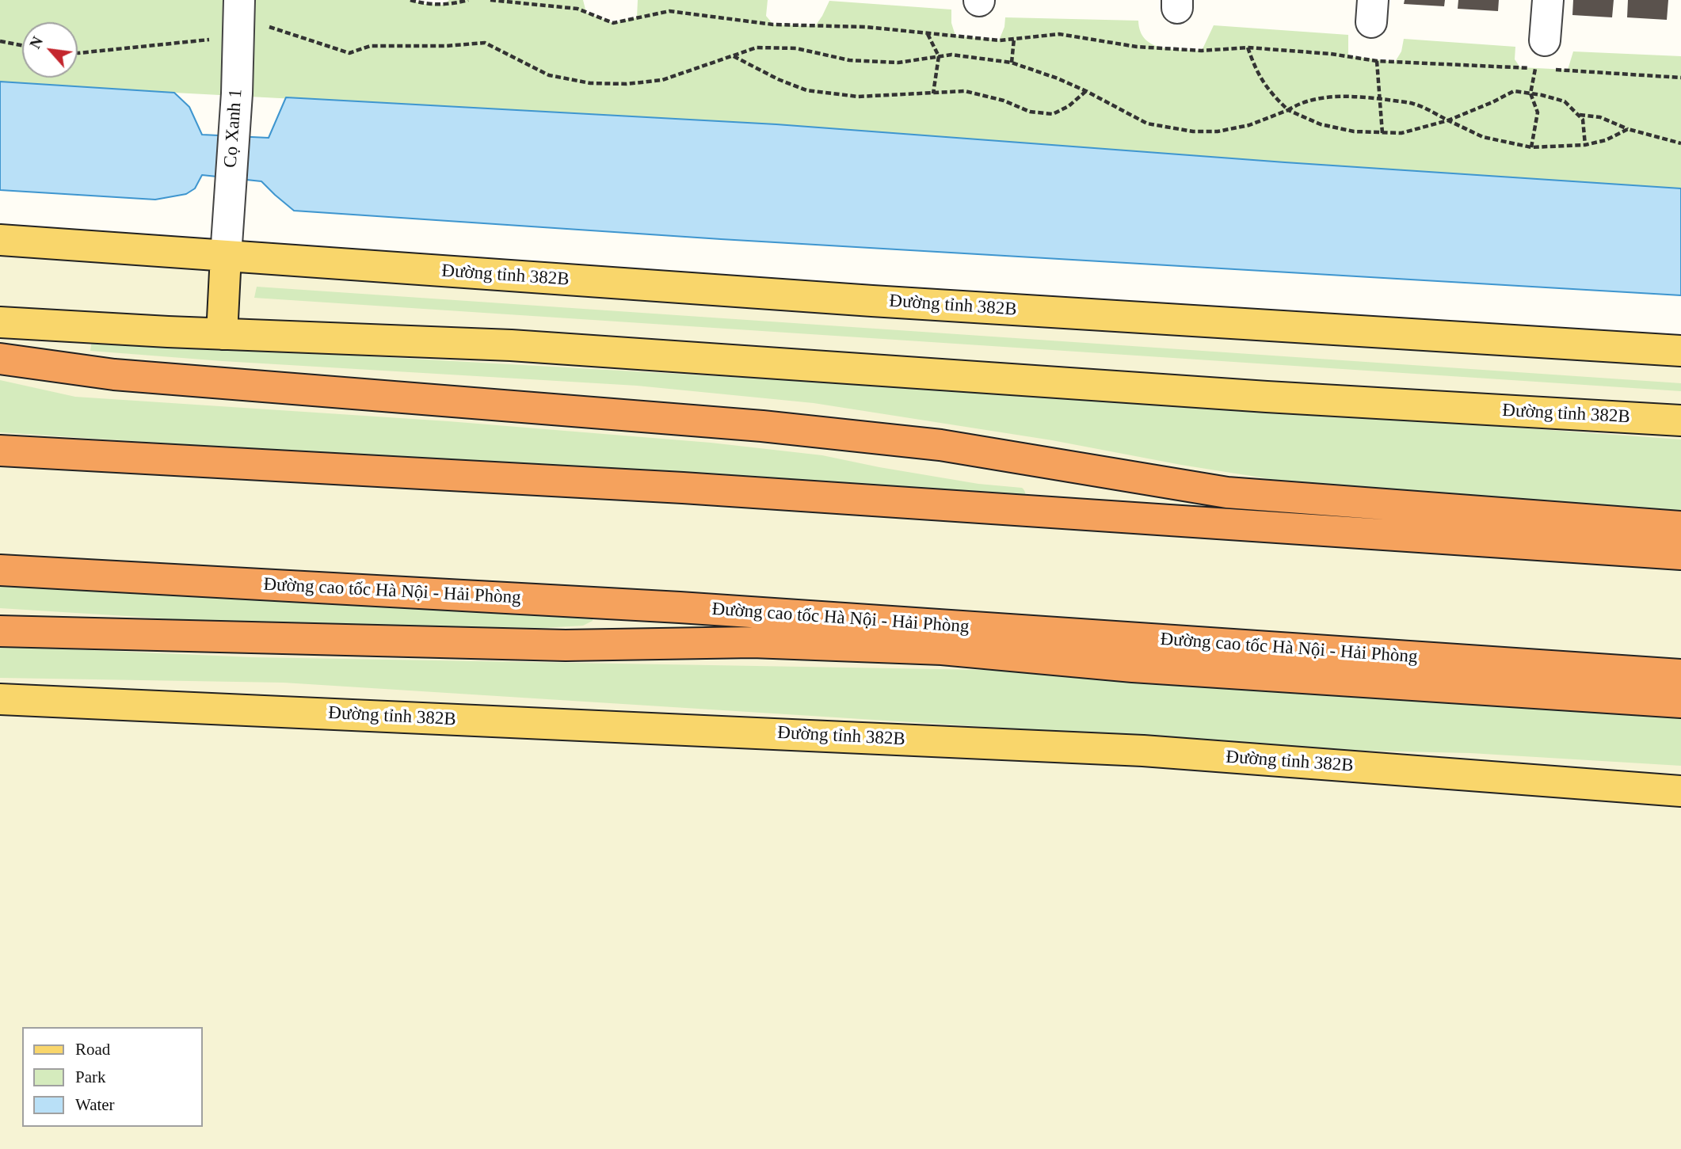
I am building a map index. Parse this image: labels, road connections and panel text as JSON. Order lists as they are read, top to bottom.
{
  "streets": {
    "highway": ["Đường cao tốc Hà Nội - Hải Phòng"],
    "main road": ["Đường tỉnh 382B"],
    "street": ["Cọ Xanh 1"]
  },
  "crossings": [
    ["Cọ Xanh 1", "Đường tỉnh 382B"]
  ],
  "legend": ["Road", "Park", "Water"],
  "north": "top left"
}
